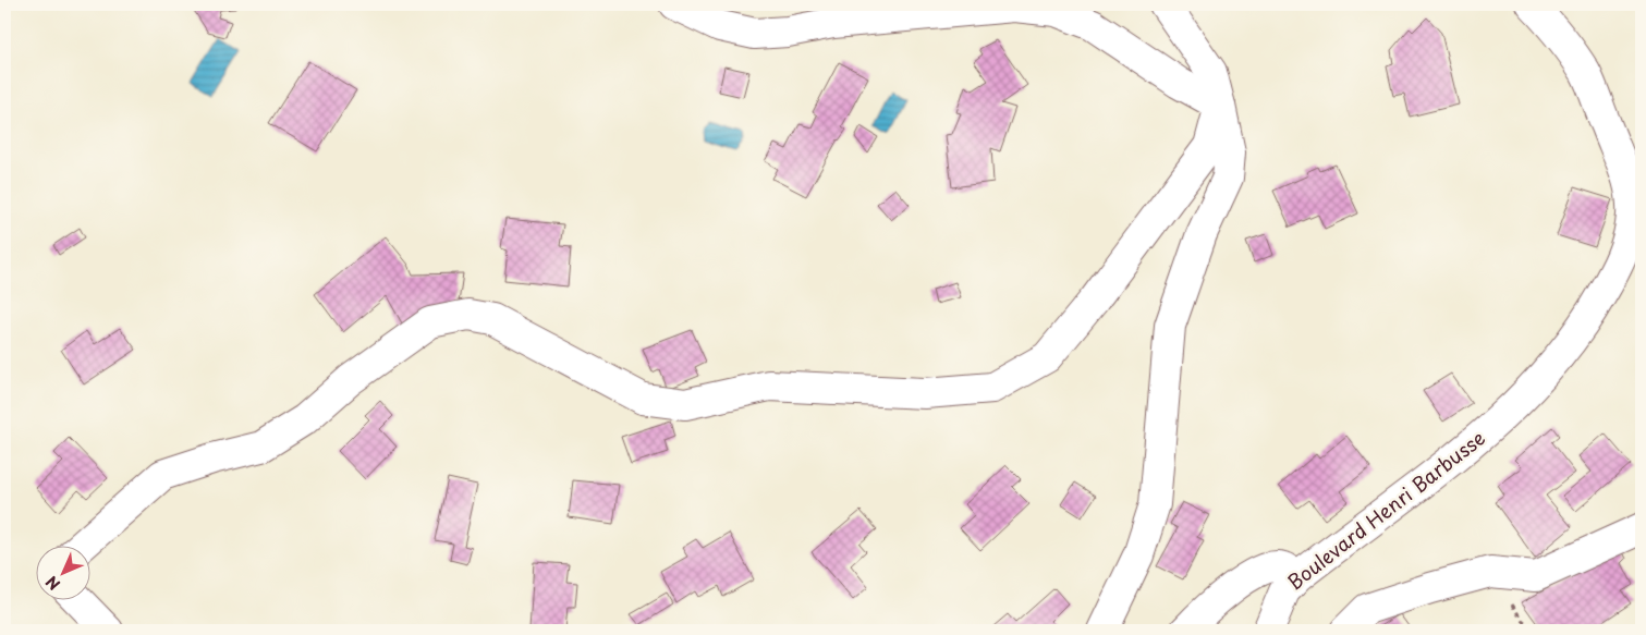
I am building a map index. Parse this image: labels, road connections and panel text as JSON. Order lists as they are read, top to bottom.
{
  "streets": {
    "street": ["Boulevard Henri Barbusse"]
  },
  "north": "bottom left"
}
